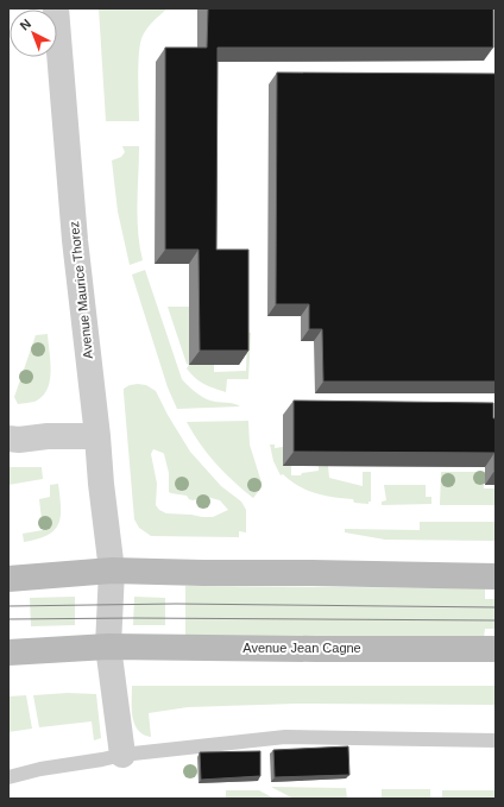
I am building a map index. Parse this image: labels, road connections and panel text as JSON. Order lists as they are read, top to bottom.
{
  "streets": {
    "street": ["Avenue Maurice Thorez", "Avenue Jean Cagne"]
  },
  "crossings": [
    ["Avenue Maurice Thorez", "Avenue Jean Cagne"]
  ],
  "north": "top left"
}
